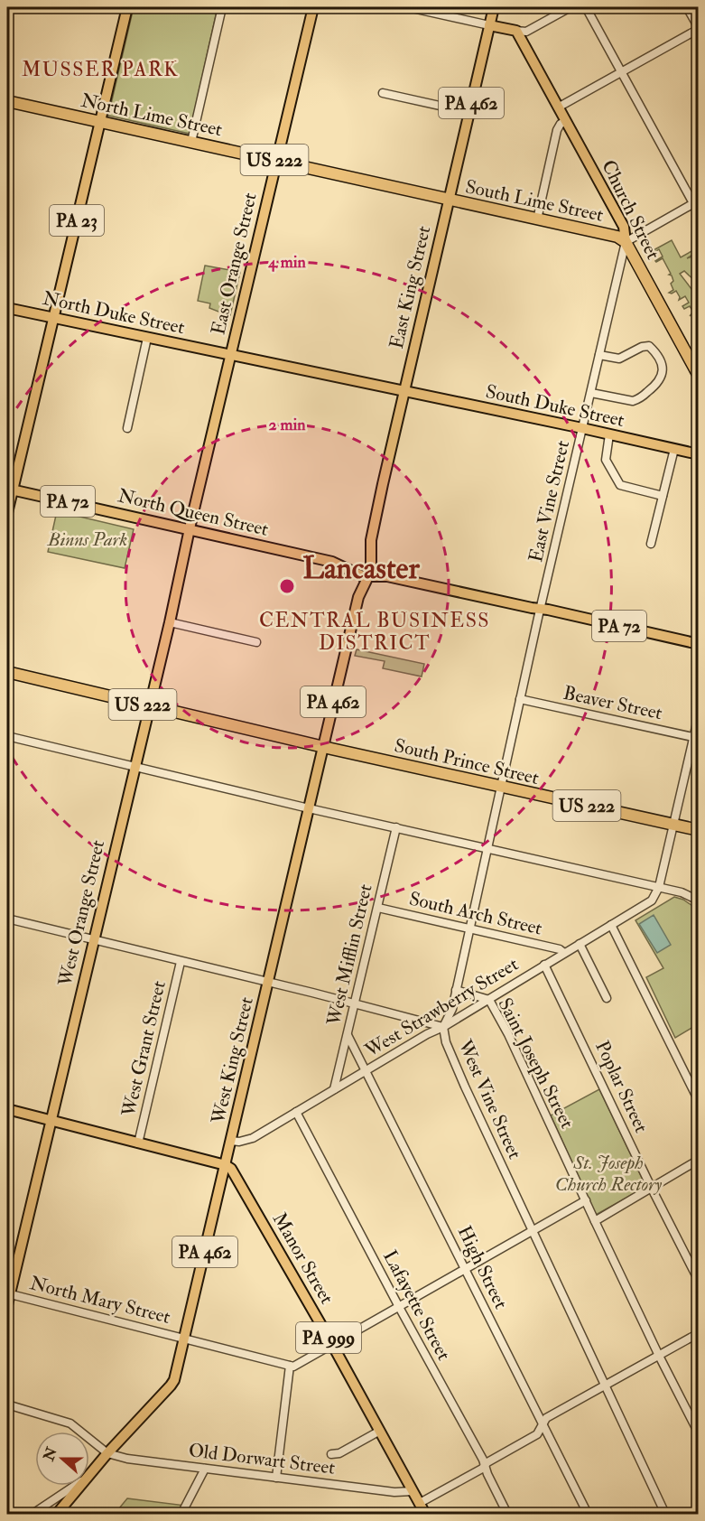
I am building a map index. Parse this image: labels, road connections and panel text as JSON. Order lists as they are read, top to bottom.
{
  "streets": {
    "highway": [
      "North Lime Street",
      "US 222",
      "South Lime Street",
      "Church Street",
      "South Prince Street"
    ],
    "main road": [
      "PA 462",
      "PA 23",
      "East Orange Street",
      "East King Street",
      "North Duke Street",
      "South Duke Street",
      "PA 72",
      "North Queen Street",
      "West Orange Street",
      "West King Street",
      "Manor Street",
      "PA 999"
    ],
    "street": [
      "East Vine Street",
      "Beaver Street",
      "South Arch Street",
      "West Mifflin Street",
      "West Strawberry Street",
      "West Grant Street",
      "Saint Joseph Street",
      "Poplar Street",
      "West Vine Street",
      "High Street",
      "North Mary Street",
      "Lafayette Street",
      "Old Dorwart Street"
    ]
  },
  "crossings": [
    ["North Lime Street", "South Lime Street"],
    ["North Lime Street", "PA 23"],
    ["North Lime Street", "East Orange Street"],
    ["North Lime Street", "East King Street"],
    ["US 222", "South Prince Street"],
    ["US 222", "West Orange Street"],
    ["US 222", "West King Street"],
    ["South Lime Street", "Church Street"],
    ["South Lime Street", "East King Street"],
    ["South Lime Street", "East Vine Street"],
    ["Church Street", "East Vine Street"],
    ["PA 23", "North Duke Street"],
    ["PA 23", "North Queen Street"],
    ["East Orange Street", "North Duke Street"],
    ["East Orange Street", "North Queen Street"],
    ["East Orange Street", "West Orange Street"],
    ["East King Street", "North Duke Street"],
    ["East King Street", "South Duke Street"],
    ["East King Street", "PA 72"],
    ["East King Street", "North Queen Street"],
    ["East King Street", "West King Street"],
    ["North Duke Street", "South Duke Street"],
    ["South Duke Street", "East Vine Street"],
    ["PA 72", "East Vine Street"],
    ["PA 72", "North Queen Street"],
    ["PA 72", "West King Street"],
    ["PA 72", "West Vine Street"],
    ["East Vine Street", "West Vine Street"],
    ["North Queen Street", "West Orange Street"],
    ["North Queen Street", "West King Street"],
    ["Beaver Street", "West Vine Street"],
    ["South Prince Street", "West King Street"],
    ["South Prince Street", "West Vine Street"],
    ["West Orange Street", "North Mary Street"],
    ["South Arch Street", "West Mifflin Street"],
    ["South Arch Street", "West Strawberry Street"],
    ["South Arch Street", "West Vine Street"],
    ["West Mifflin Street", "West Strawberry Street"],
    ["West Mifflin Street", "High Street"],
    ["West Strawberry Street", "West King Street"],
    ["West Strawberry Street", "Saint Joseph Street"],
    ["West Strawberry Street", "Poplar Street"],
    ["West Strawberry Street", "West Vine Street"],
    ["West Strawberry Street", "High Street"],
    ["West Strawberry Street", "Lafayette Street"],
    ["West King Street", "Manor Street"],
    ["West King Street", "North Mary Street"],
    ["West King Street", "Old Dorwart Street"],
    ["Saint Joseph Street", "West Vine Street"],
    ["Manor Street", "Old Dorwart Street"]
  ],
  "districts": ["MUSSER PARK", "Lancaster", "CENTRAL BUSINESS DISTRICT"],
  "parks": ["Binns Park", "St. Joseph Church Rectory"],
  "north": "left",
  "rings": ["4 min", "2 min"]
}
